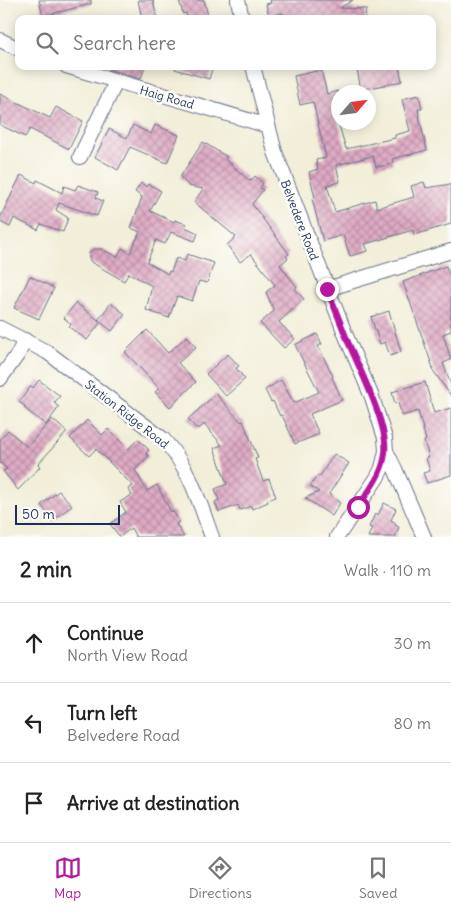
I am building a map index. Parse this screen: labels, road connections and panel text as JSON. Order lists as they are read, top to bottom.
{
  "streets": {
    "street": ["Haig Road", "Belvedere Road", "Station Ridge Road"]
  },
  "crossings": [
    ["Haig Road", "Belvedere Road"]
  ],
  "scale_bar": "50 m",
  "north": "top right",
  "page": {
    "search": "Search here",
    "scale": "50 m",
    "heading": ["2 min", "Walk · 110 m"],
    "list": [
      ["Continue", "North View Road", "30 m"],
      ["Turn left", "Belvedere Road", "80 m"],
      "Arrive at destination"
    ],
    "nav": ["Map", "Directions", "Saved"]
  }
}
